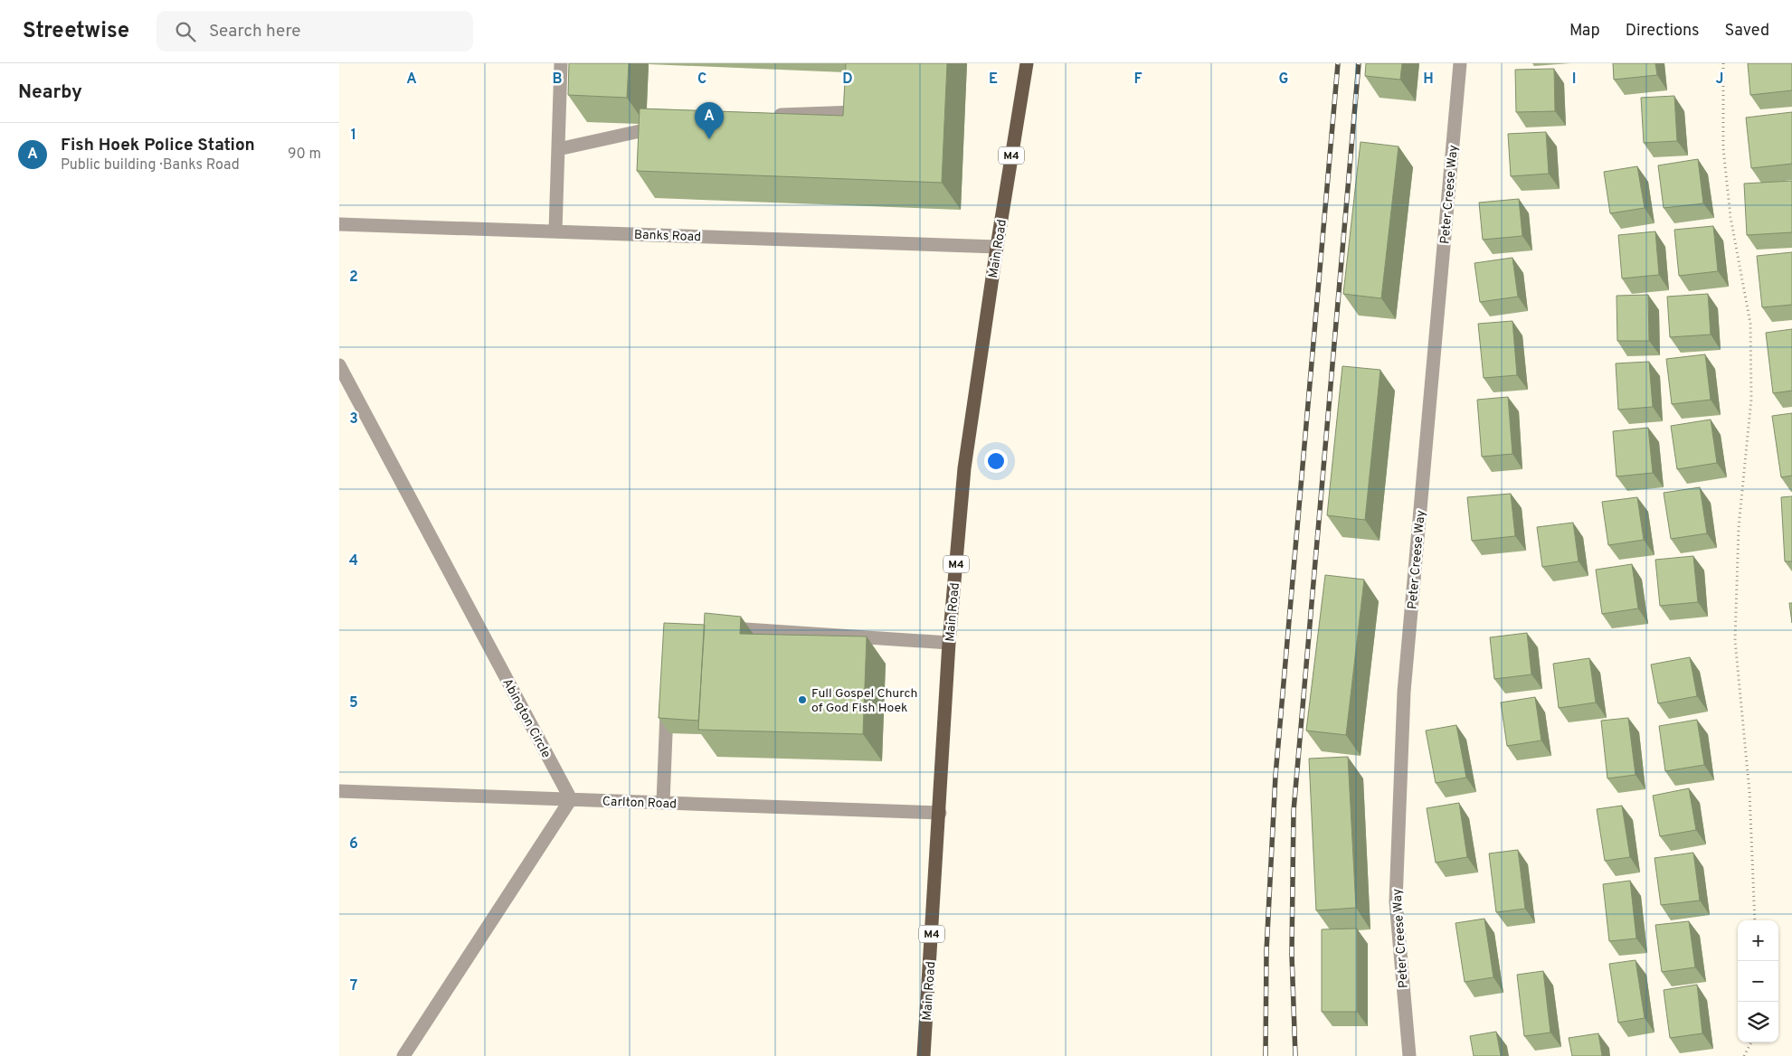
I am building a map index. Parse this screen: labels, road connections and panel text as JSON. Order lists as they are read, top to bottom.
{
  "streets": {
    "main road": ["M4", "Main Road"],
    "street": [
      "Peter Creese Way",
      "Banks Road",
      "Abington Circle",
      "Carlton Road"
    ]
  },
  "crossings": [
    ["Banks Road", "Main Road"],
    ["Main Road", "Carlton Road"],
    ["Abington Circle", "Carlton Road"]
  ],
  "places": ["Full Gospel Church of God Fish Hoek"],
  "page": {
    "header": "Streetwise",
    "search": "Search here",
    "nav": ["Map", "Directions", "Saved"],
    "heading": "Nearby",
    "pins": "A",
    "list": [
      {
        "mark": "A",
        "name": "Fish Hoek Police Station",
        "note": "Public building · Banks Road",
        "value": "90 m"
      }
    ],
    "map_buttons": ["+", "−"]
  },
  "grid": {
    "columns": [
      "A",
      "B",
      "C",
      "D",
      "E",
      "F",
      "G",
      "H",
      "I",
      "J"
    ],
    "rows": [
      "1",
      "2",
      "3",
      "4",
      "5",
      "6",
      "7"
    ]
  }
}
